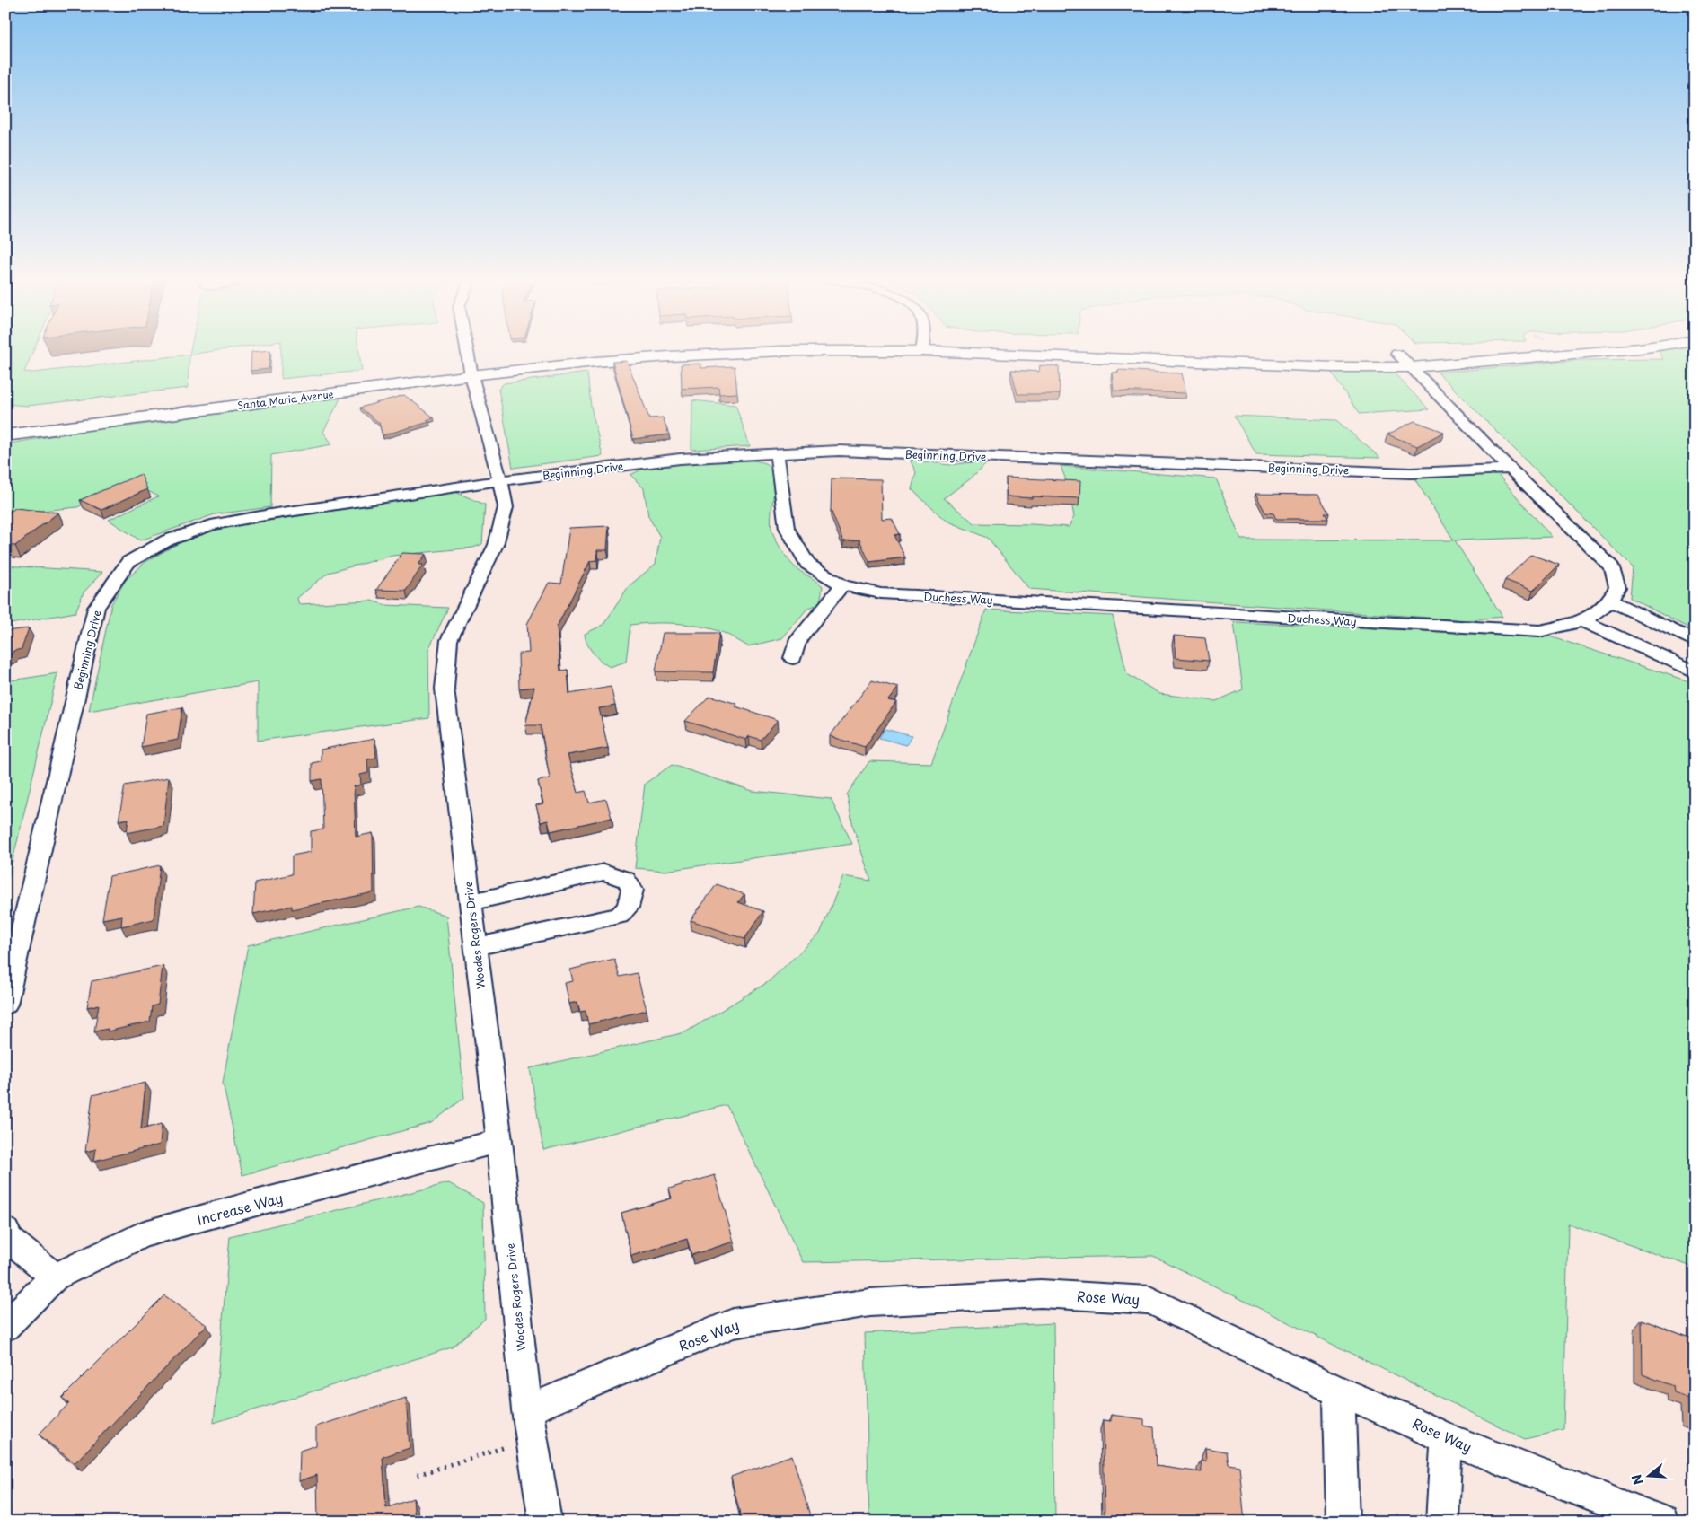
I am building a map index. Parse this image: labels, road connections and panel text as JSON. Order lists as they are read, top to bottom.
{
  "streets": {
    "street": [
      "Santa Maria Avenue",
      "Beginning Drive",
      "Duchess Way",
      "Woodes Rogers Drive",
      "Increase Way",
      "Rose Way"
    ]
  },
  "crossings": [
    ["Santa Maria Avenue", "Woodes Rogers Drive"],
    ["Beginning Drive", "Duchess Way"],
    ["Beginning Drive", "Woodes Rogers Drive"],
    ["Woodes Rogers Drive", "Increase Way"],
    ["Woodes Rogers Drive", "Rose Way"]
  ],
  "north": "left"
}
